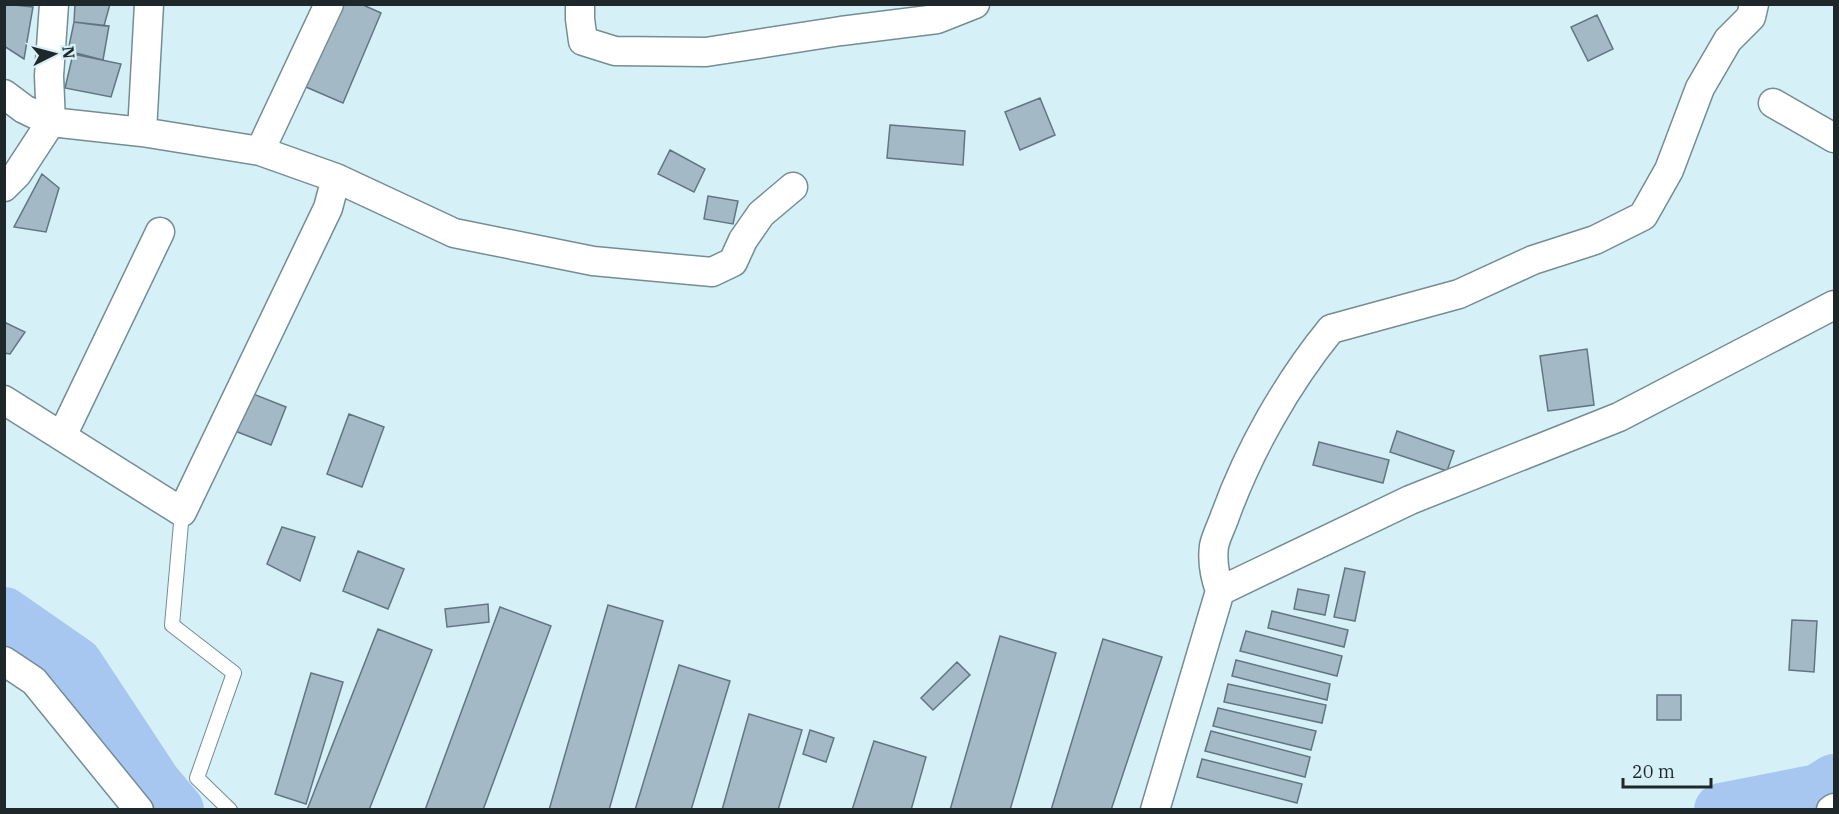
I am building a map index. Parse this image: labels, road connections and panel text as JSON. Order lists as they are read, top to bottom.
{
  "scale_bar": "20 m",
  "north": "right"
}
